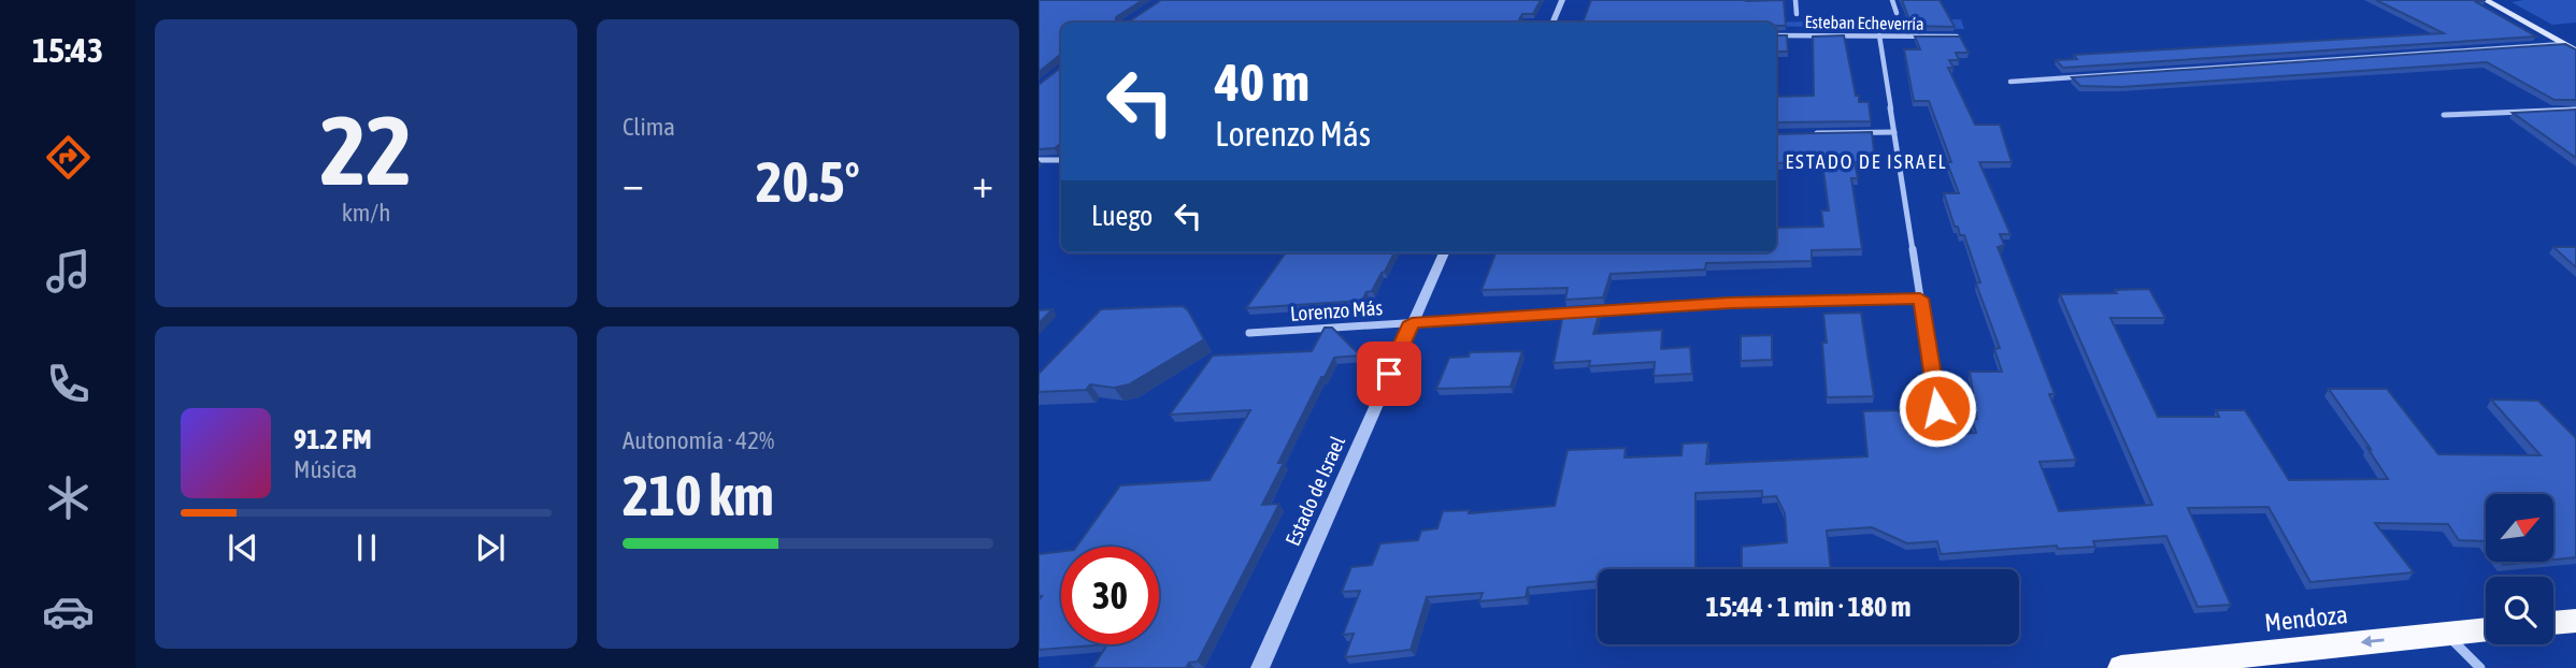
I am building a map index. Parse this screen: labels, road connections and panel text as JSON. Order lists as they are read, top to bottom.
{
  "streets": {
    "main road": ["Mendoza"],
    "street": ["Esteban Echeverría", "Lorenzo Más", "Estado de Israel"]
  },
  "crossings": [
    ["Lorenzo Más", "Estado de Israel"]
  ],
  "one_way": ["Mendoza"],
  "districts": ["ESTADO DE ISRAEL"],
  "north": "top right",
  "page": {
    "tabs": "15:43",
    "tile": [
      ["22", "km/h"],
      "Clima",
      ["Autonomía · 42%", "210 km"]
    ],
    "turn": ["40 m", "Lorenzo Más"],
    "heat": ["−", "20.5°", "+"],
    "then": "Luego",
    "song": ["91.2 FM", "Música"],
    "limit": "30",
    "trip": "15:44 · 1 min · 180 m"
  }
}
